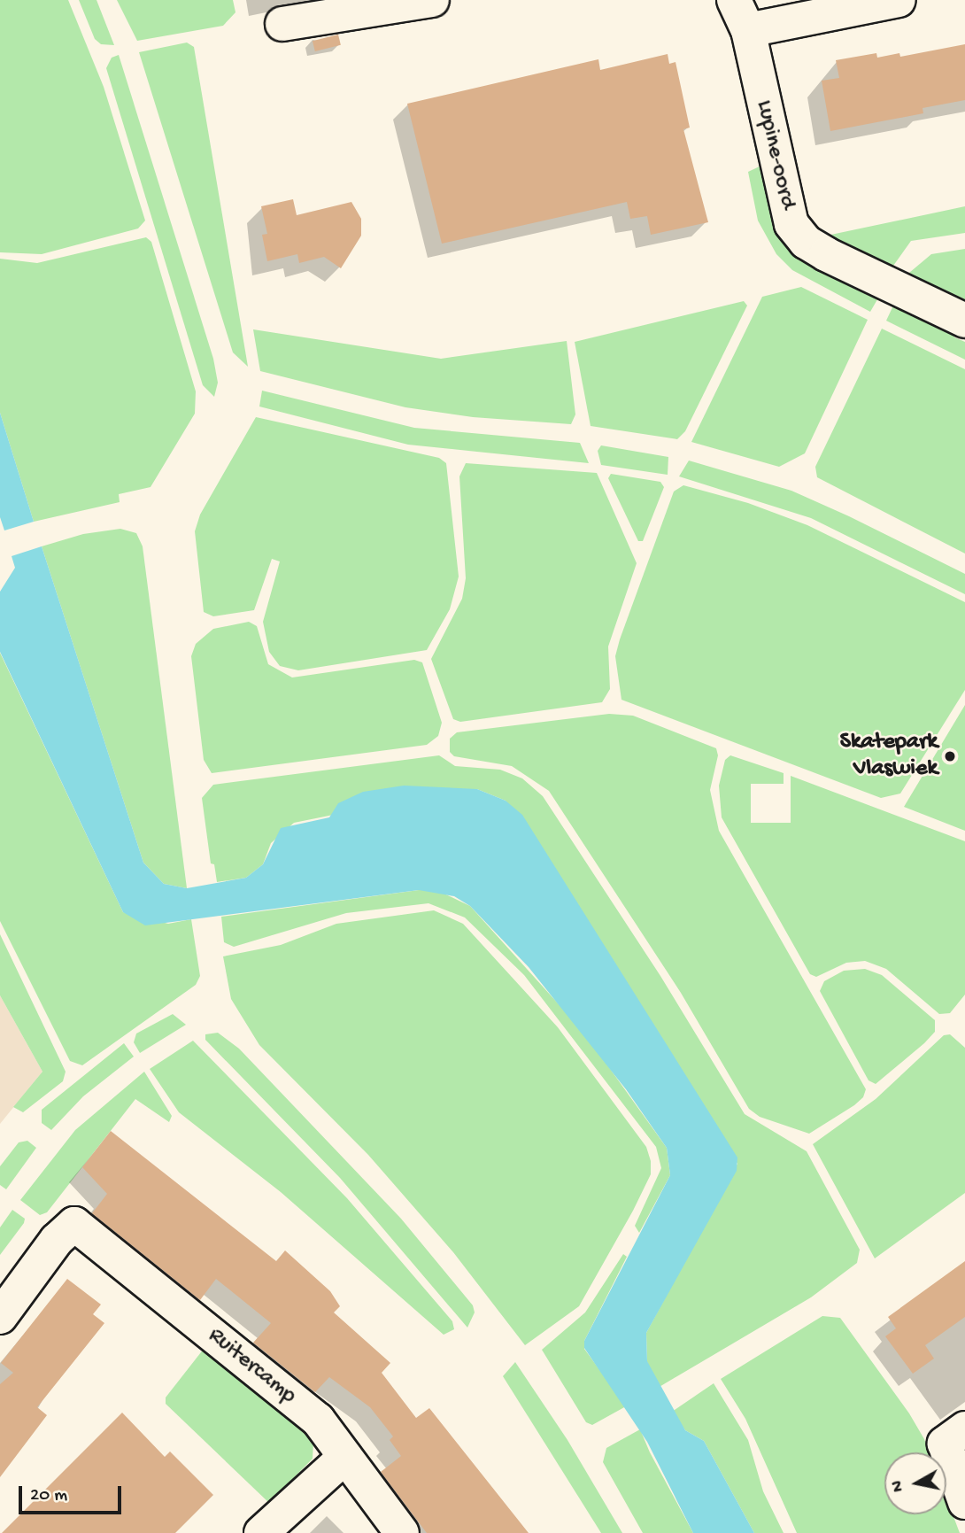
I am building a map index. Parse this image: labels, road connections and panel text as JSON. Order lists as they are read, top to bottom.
{
  "streets": {
    "street": ["Lupine-oord", "Ruitercamp"]
  },
  "places": ["Skatepark Vlaswiek"],
  "scale_bar": "20 m",
  "north": "left"
}
